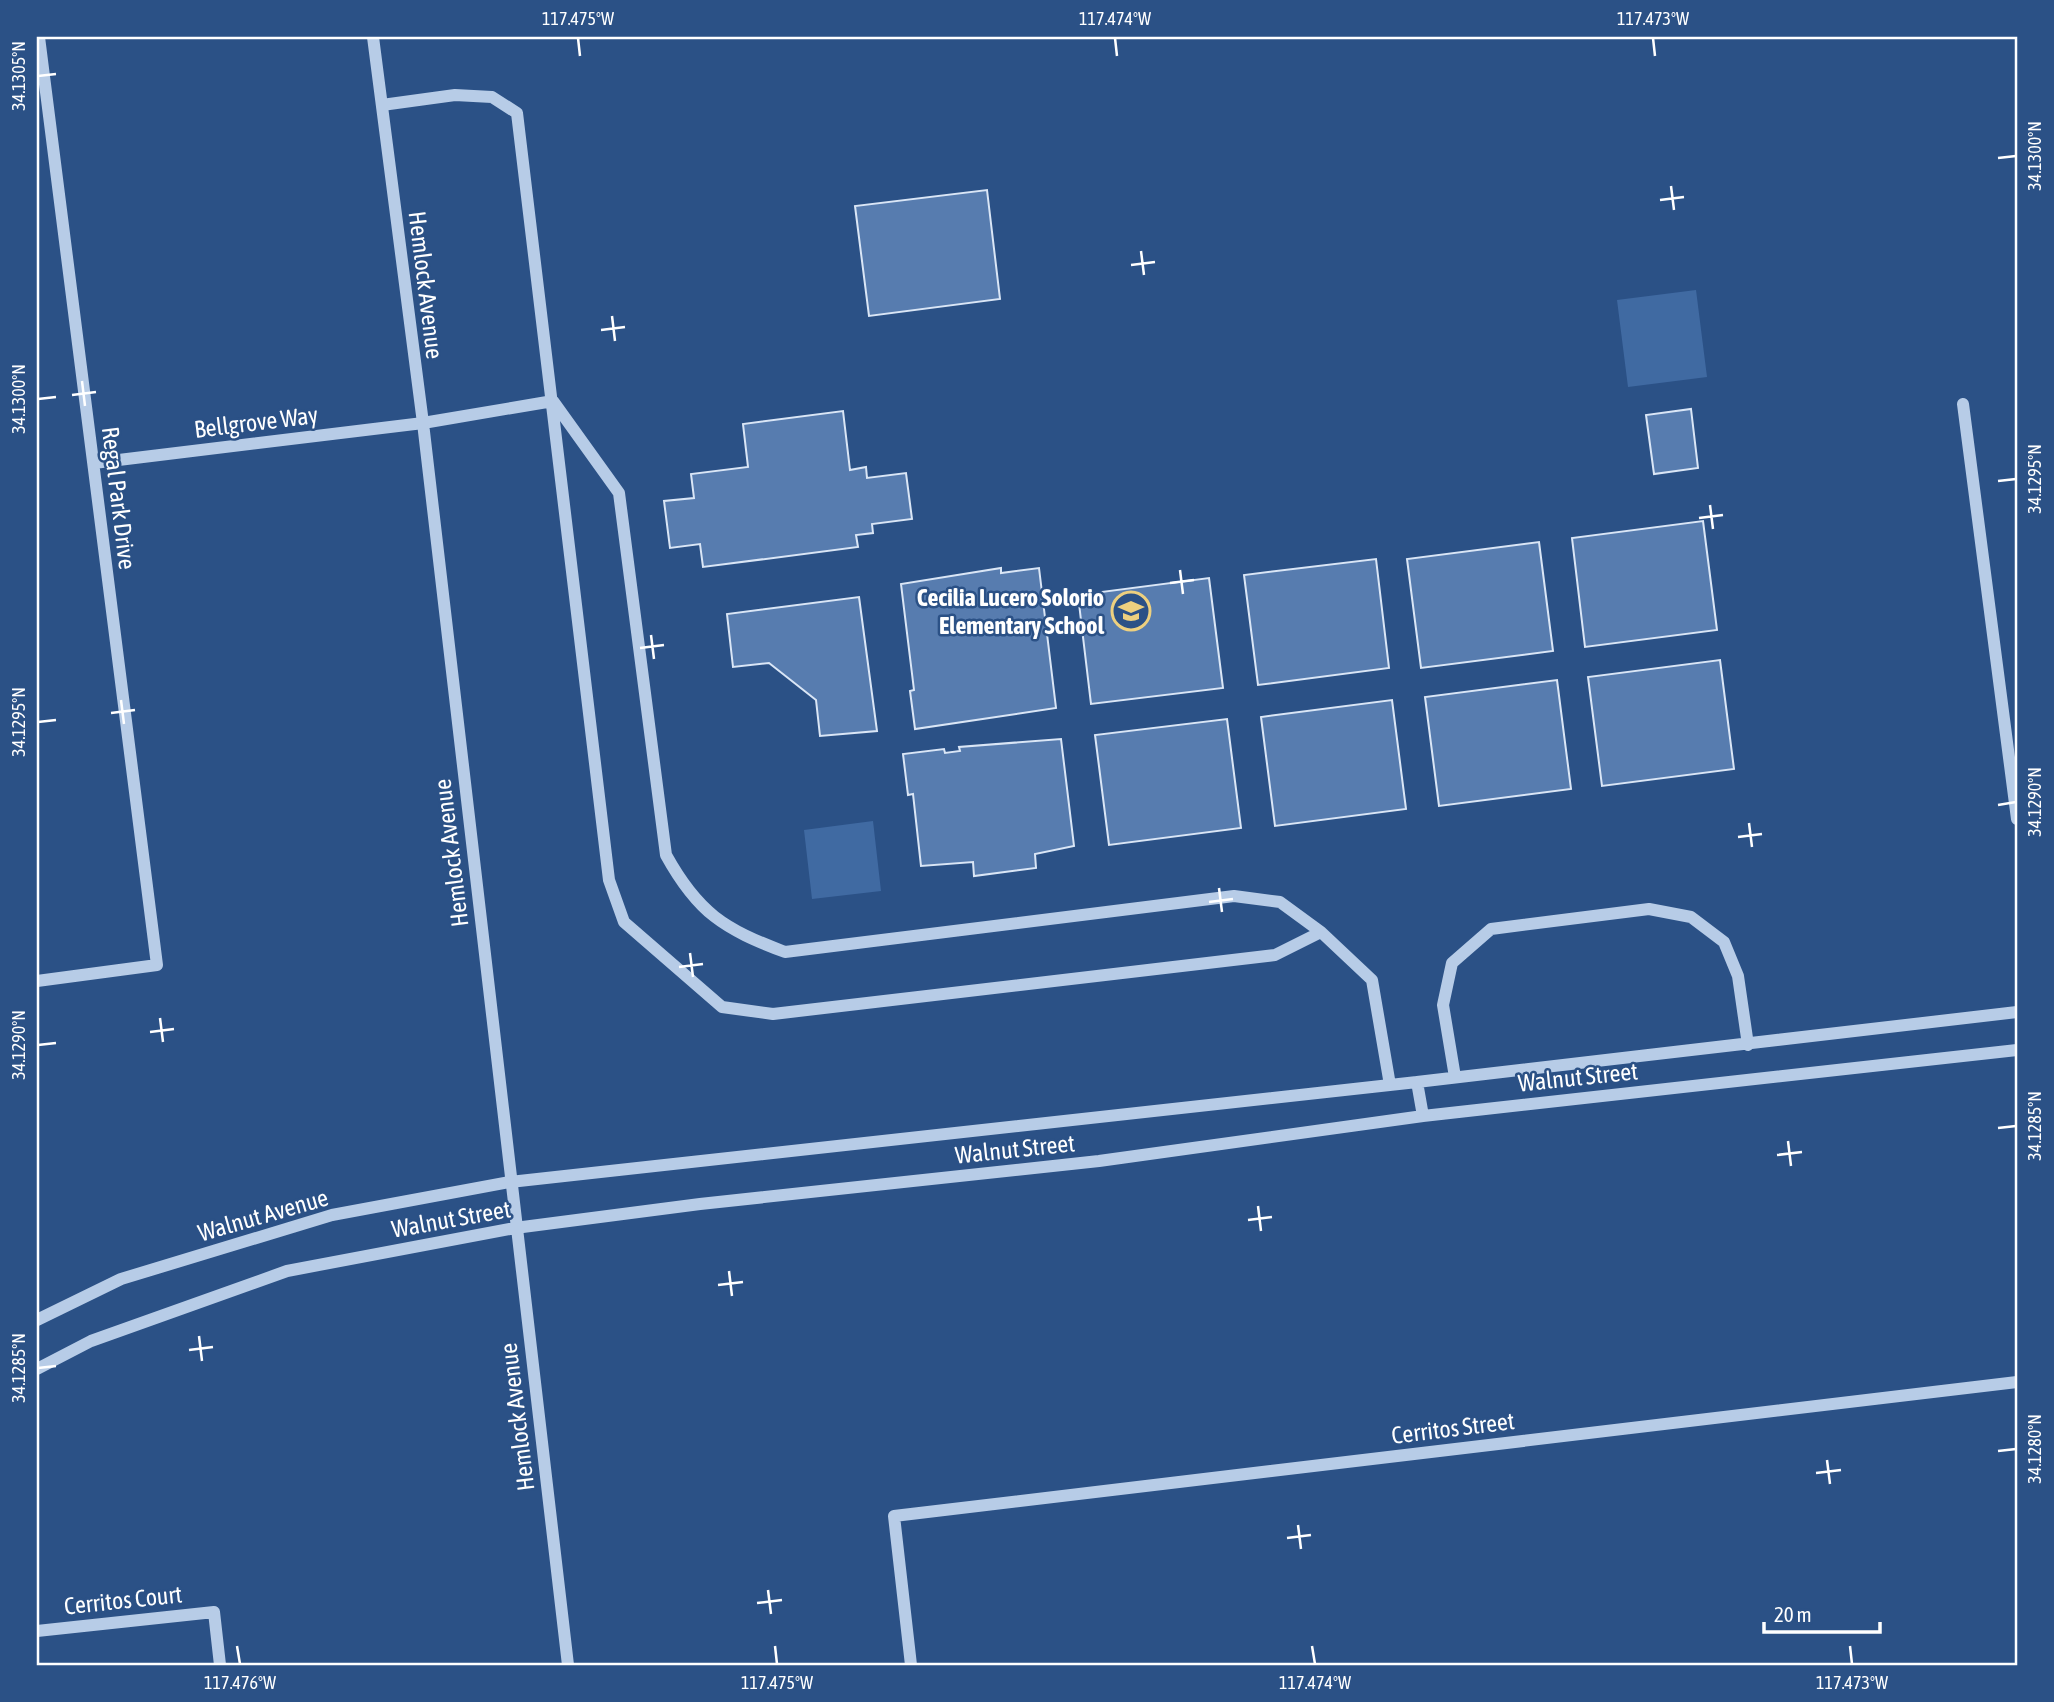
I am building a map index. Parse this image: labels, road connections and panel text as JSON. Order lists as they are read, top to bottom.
{
  "streets": {
    "street": [
      "Hemlock Avenue",
      "Bellgrove Way",
      "Regal Park Drive",
      "Walnut Street",
      "Walnut Avenue",
      "Cerritos Street",
      "Cerritos Court"
    ]
  },
  "crossings": [
    ["Hemlock Avenue", "Bellgrove Way"],
    ["Hemlock Avenue", "Walnut Street"],
    ["Hemlock Avenue", "Walnut Avenue"],
    ["Bellgrove Way", "Regal Park Drive"],
    ["Walnut Street", "Walnut Avenue"]
  ],
  "places": {
    "school or university": ["Cecilia Lucero Solorio Elementary School"]
  },
  "scale_bar": "20 m",
  "coordinates": [
    "117.475°W",
    "117.474°W",
    "117.473°W",
    "34.1305°N",
    "34.1300°N",
    "34.1295°N",
    "34.1290°N",
    "34.1285°N",
    "34.1280°N",
    "117.476°W"
  ]
}
